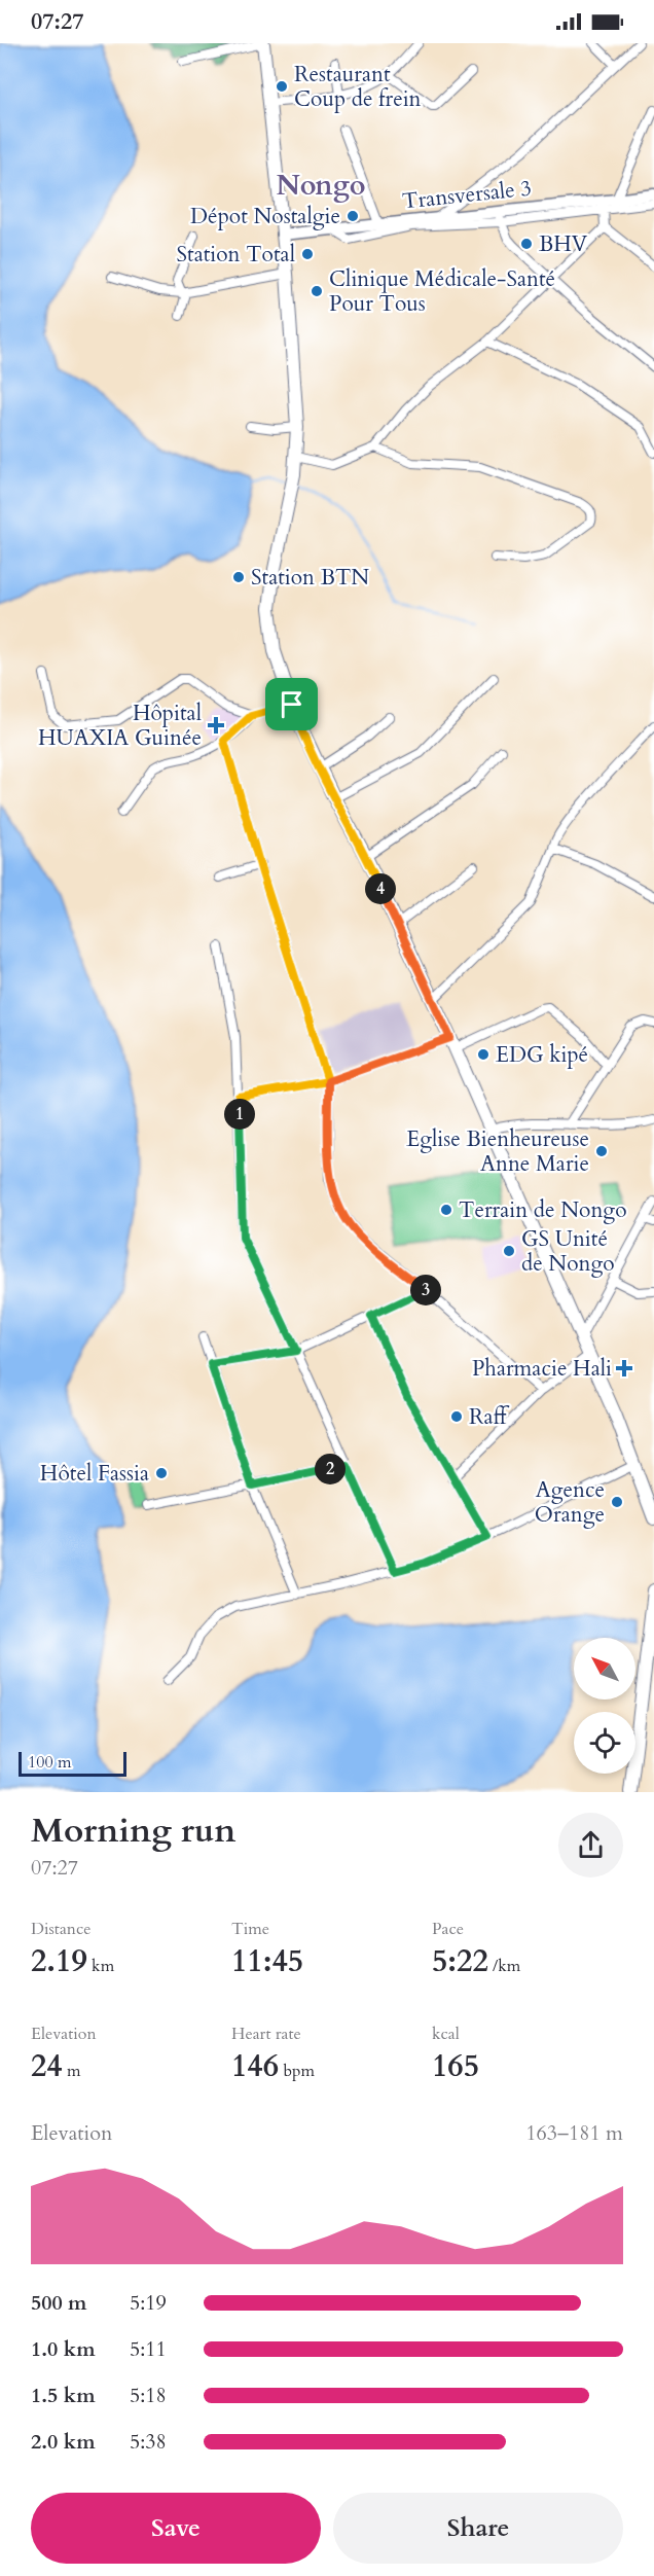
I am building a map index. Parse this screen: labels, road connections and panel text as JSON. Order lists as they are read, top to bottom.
{
  "streets": {
    "main road": ["Transversale 3"]
  },
  "districts": ["Nongo"],
  "places": {
    "other": [
      "Restaurant Coup de frein",
      "Dépot Nostalgie",
      "BHV",
      "Station Total",
      "Clinique Médicale-Santé Pour Tous",
      "Station BTN",
      "EDG kipé",
      "Eglise Bienheureuse Anne Marie",
      "Terrain de Nongo",
      "GS Unité de Nongo",
      "Raff",
      "Hôtel Fassia",
      "Agence Orange"
    ],
    "health": ["Hôpital HUAXIA Guinée", "Pharmacie Hali"]
  },
  "scale_bar": "100 m",
  "north": "top left",
  "page": {
    "status": "07:27",
    "pins": [
      "4",
      "1",
      "3",
      "2"
    ],
    "scale": "100 m",
    "heading": ["Morning run", "07:27"],
    "stats": [
      ["Distance", "2.19 km"],
      ["Time", "11:45"],
      ["Pace", "5:22 /km"],
      ["Elevation", "24 m"],
      ["Heart rate", "146 bpm"],
      ["kcal", "165"]
    ],
    "chart": ["Elevation", "163–181 m"],
    "list": [
      {
        "name": "500 m",
        "note": "5:19"
      },
      {
        "name": "1.0 km",
        "note": "5:11"
      },
      {
        "name": "1.5 km",
        "note": "5:18"
      },
      {
        "name": "2.0 km",
        "note": "5:38"
      }
    ],
    "buttons": ["Save", "Share"]
  }
}
